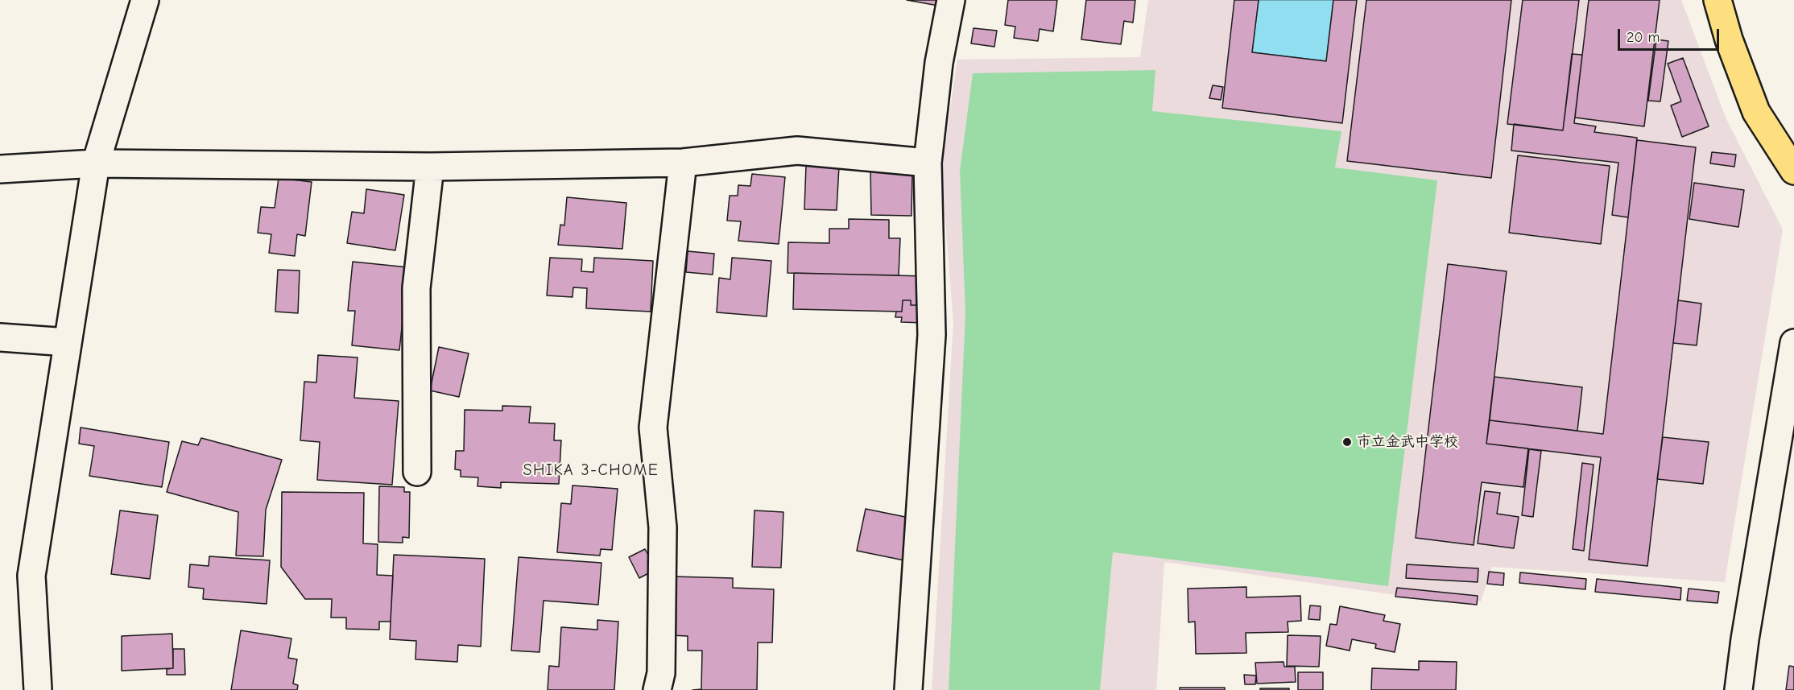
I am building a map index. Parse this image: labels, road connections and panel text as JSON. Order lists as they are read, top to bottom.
{
  "districts": ["SHIKA 3-CHOME"],
  "places": ["市立金武中学校"],
  "scale_bar": "20 m"
}
